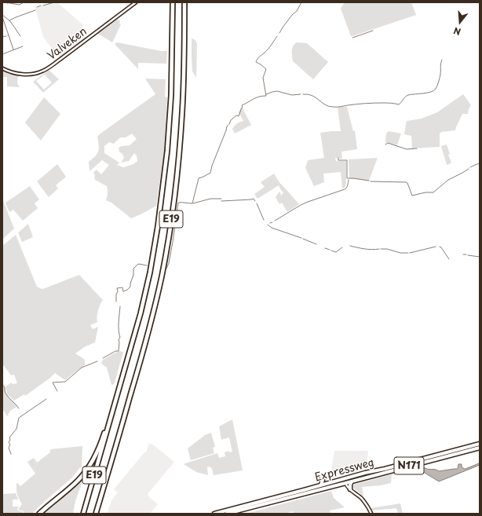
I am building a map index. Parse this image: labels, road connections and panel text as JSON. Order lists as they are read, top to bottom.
{
  "streets": {
    "highway": ["E19", "N171", "Expressweg"],
    "street": ["Valveken"]
  },
  "north": "bottom"
}
